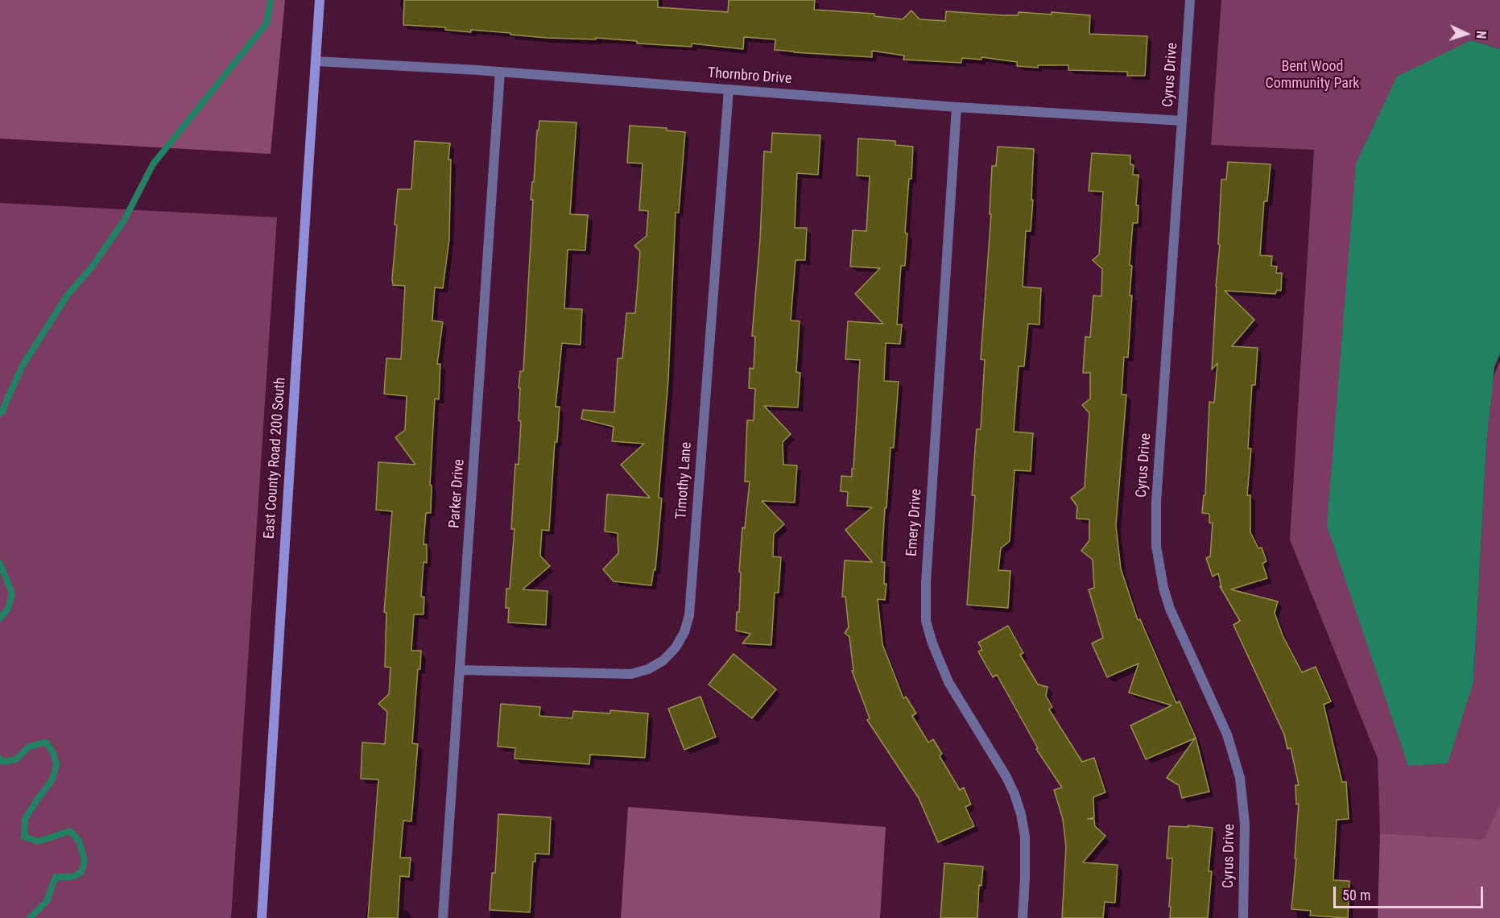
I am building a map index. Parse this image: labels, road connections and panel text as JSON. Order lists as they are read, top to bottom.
{
  "streets": {
    "street": [
      "Cyrus Drive",
      "Thornbro Drive",
      "East County Road 200 South",
      "Timothy Lane",
      "Parker Drive",
      "Emery Drive"
    ]
  },
  "crossings": [
    ["Cyrus Drive", "Thornbro Drive"],
    ["Thornbro Drive", "East County Road 200 South"],
    ["Thornbro Drive", "Timothy Lane"],
    ["Thornbro Drive", "Parker Drive"],
    ["Thornbro Drive", "Emery Drive"],
    ["Timothy Lane", "Parker Drive"]
  ],
  "parks": ["Bent Wood Community Park"],
  "scale_bar": "50 m",
  "north": "right"
}
